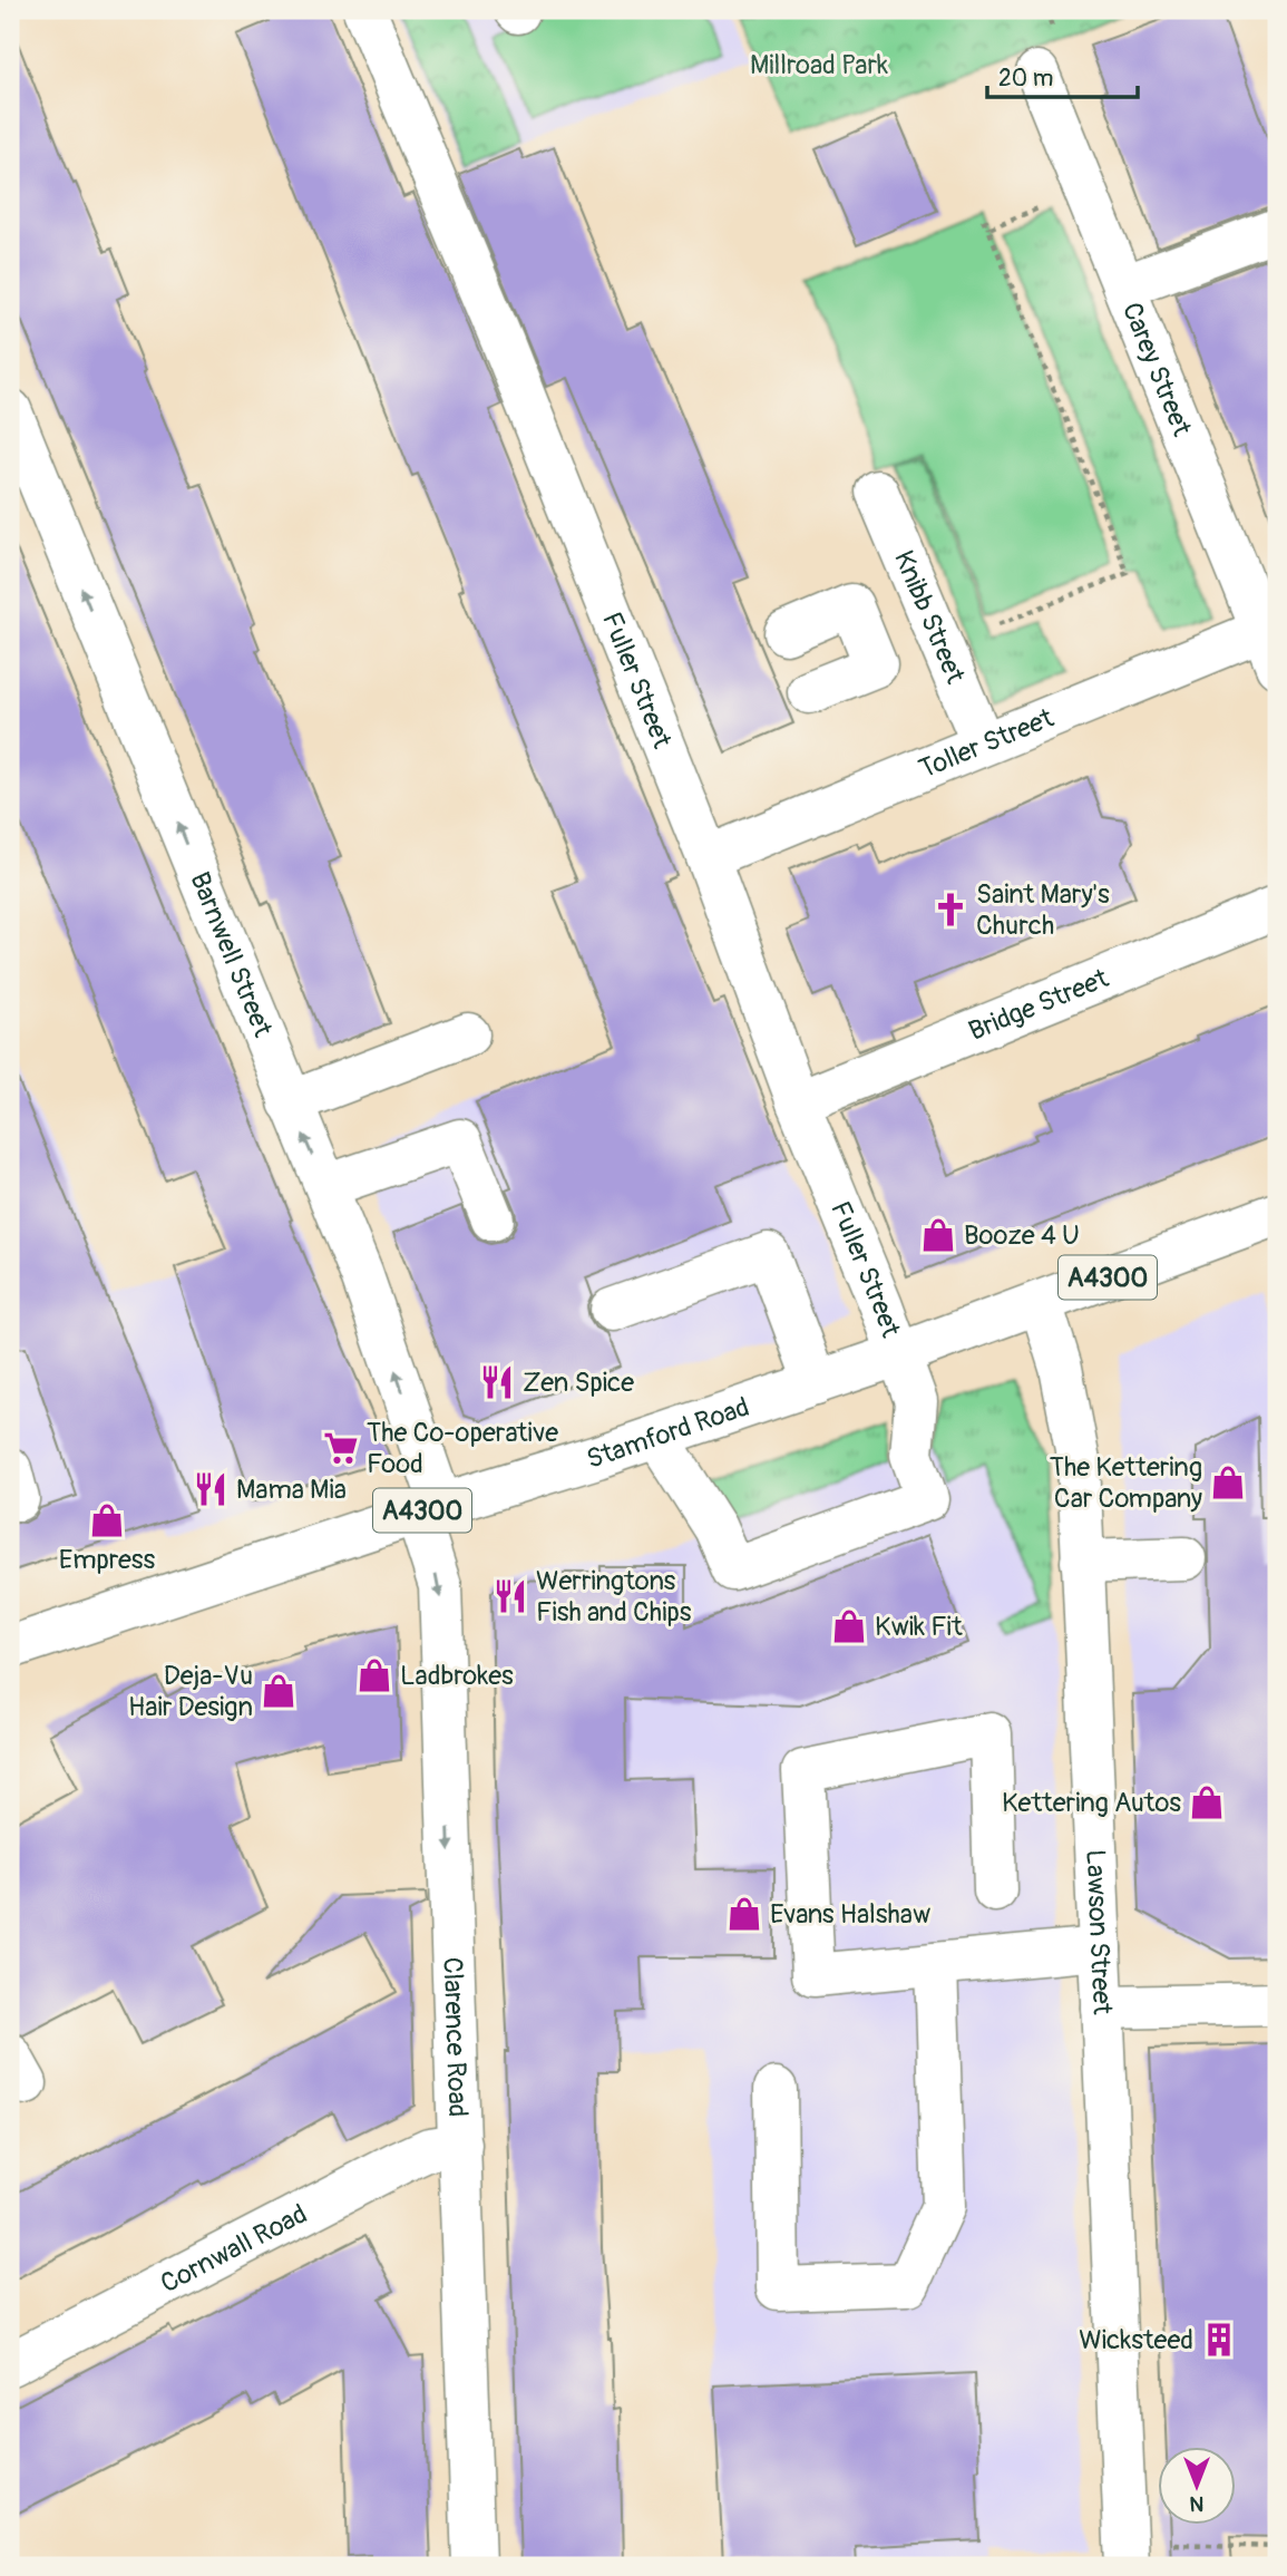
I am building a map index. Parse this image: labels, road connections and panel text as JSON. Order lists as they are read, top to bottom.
{
  "streets": {
    "street": [
      "Carey Street",
      "Knibb Street",
      "Fuller Street",
      "Toller Street",
      "Barnwell Street",
      "Bridge Street",
      "A4300",
      "Stamford Road",
      "Lawson Street",
      "Clarence Road",
      "Cornwall Road"
    ]
  },
  "crossings": [
    ["Carey Street", "Toller Street"],
    ["Knibb Street", "Toller Street"],
    ["Fuller Street", "Toller Street"],
    ["Fuller Street", "Bridge Street"],
    ["Fuller Street", "Stamford Road"],
    ["Barnwell Street", "Stamford Road"],
    ["Barnwell Street", "Clarence Road"],
    ["Stamford Road", "Lawson Street"],
    ["Stamford Road", "Clarence Road"],
    ["Clarence Road", "Cornwall Road"]
  ],
  "one_way": ["Barnwell Street", "Clarence Road"],
  "parks": ["Millroad Park"],
  "places": {
    "church": ["Saint Mary's Church"],
    "shop": [
      "Booze 4 U",
      "The Kettering Car Company",
      "Empress",
      "Kwik Fit",
      "Ladbrokes",
      "Deja-Vu Hair Design",
      "Kettering Autos",
      "Evans Halshaw"
    ],
    "restaurant": ["Zen Spice", "Mama Mia", "Werringtons Fish and Chips"],
    "supermarket": ["The Co-operative Food"],
    "building": ["Wicksteed"]
  },
  "scale_bar": "20 m",
  "north": "bottom"
}
